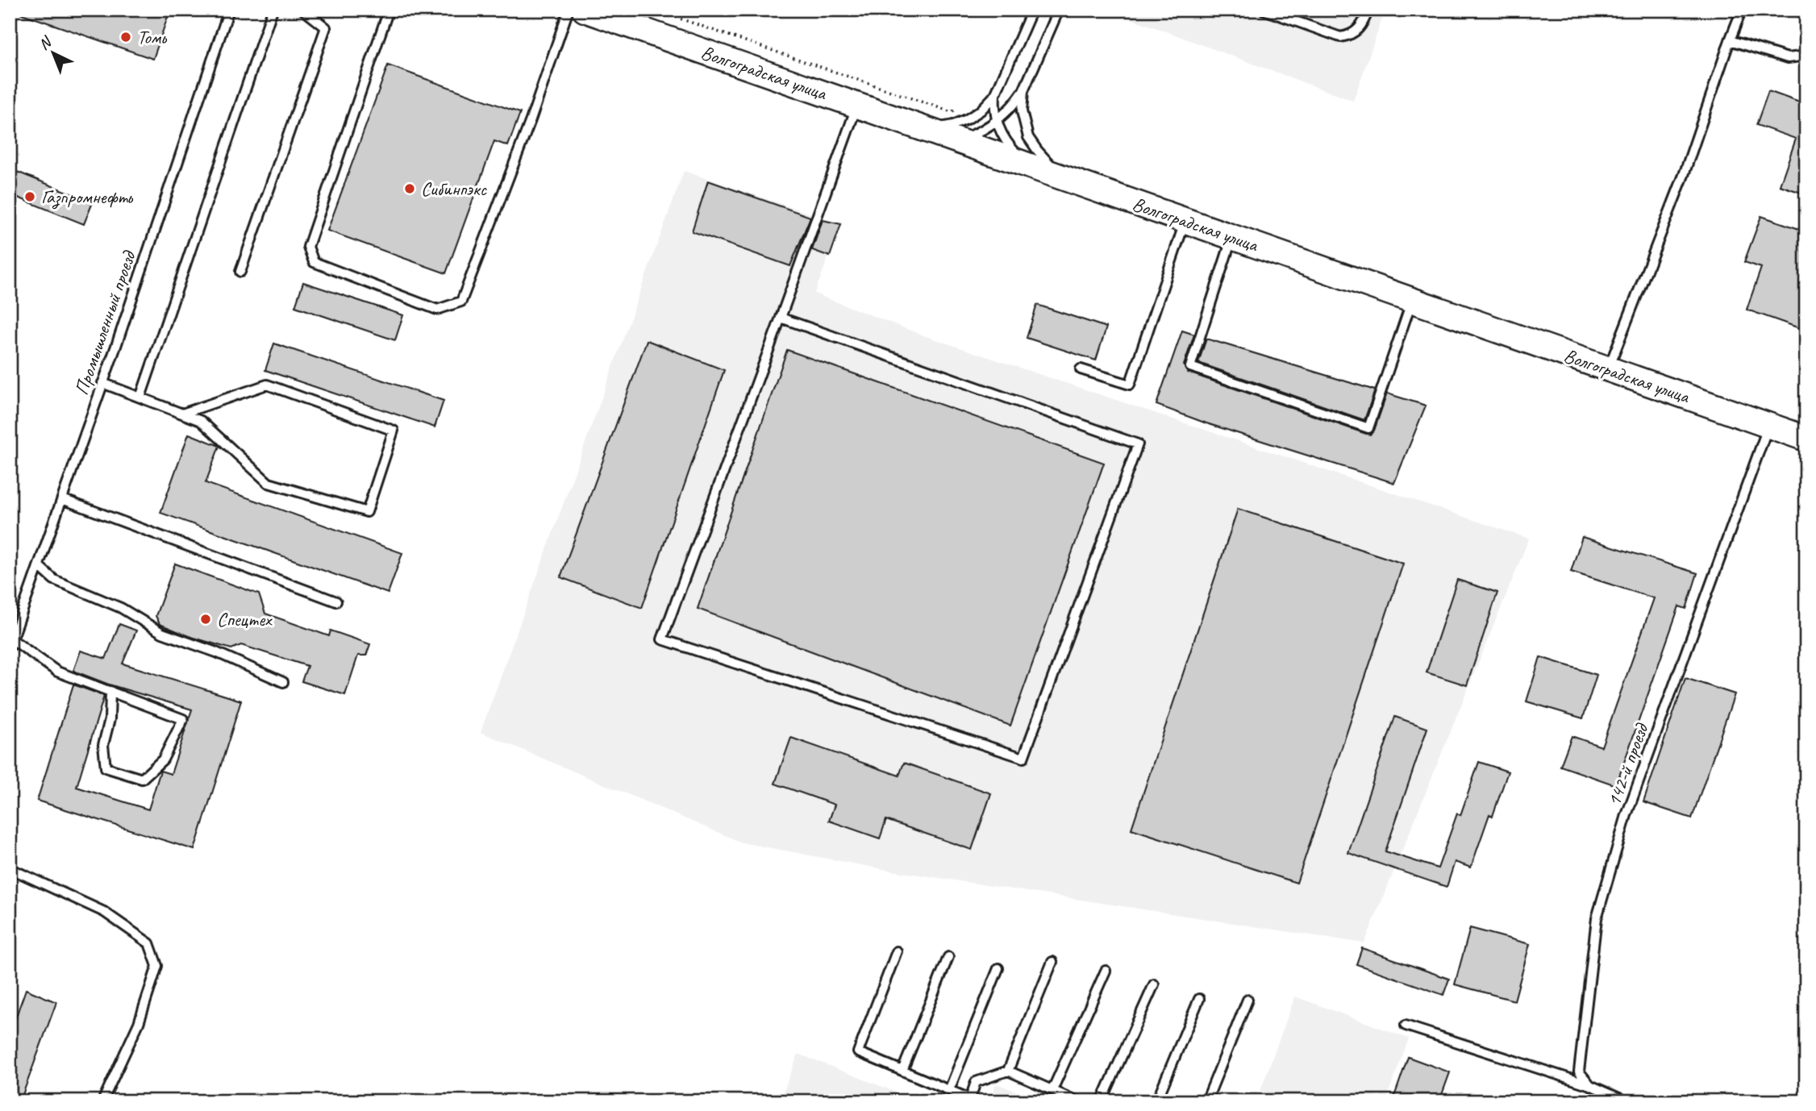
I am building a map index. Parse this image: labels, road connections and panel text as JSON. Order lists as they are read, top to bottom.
{
  "streets": {
    "main road": ["Волгоградская улица"],
    "lane": ["Промышленный проезд", "142-й проезд"]
  },
  "crossings": [
    ["Волгоградская улица", "142-й проезд"]
  ],
  "places": [
    "Томь",
    "Сибинпэкс",
    "Газпромнефть",
    "Спецтех"
  ],
  "north": "top left"
}
